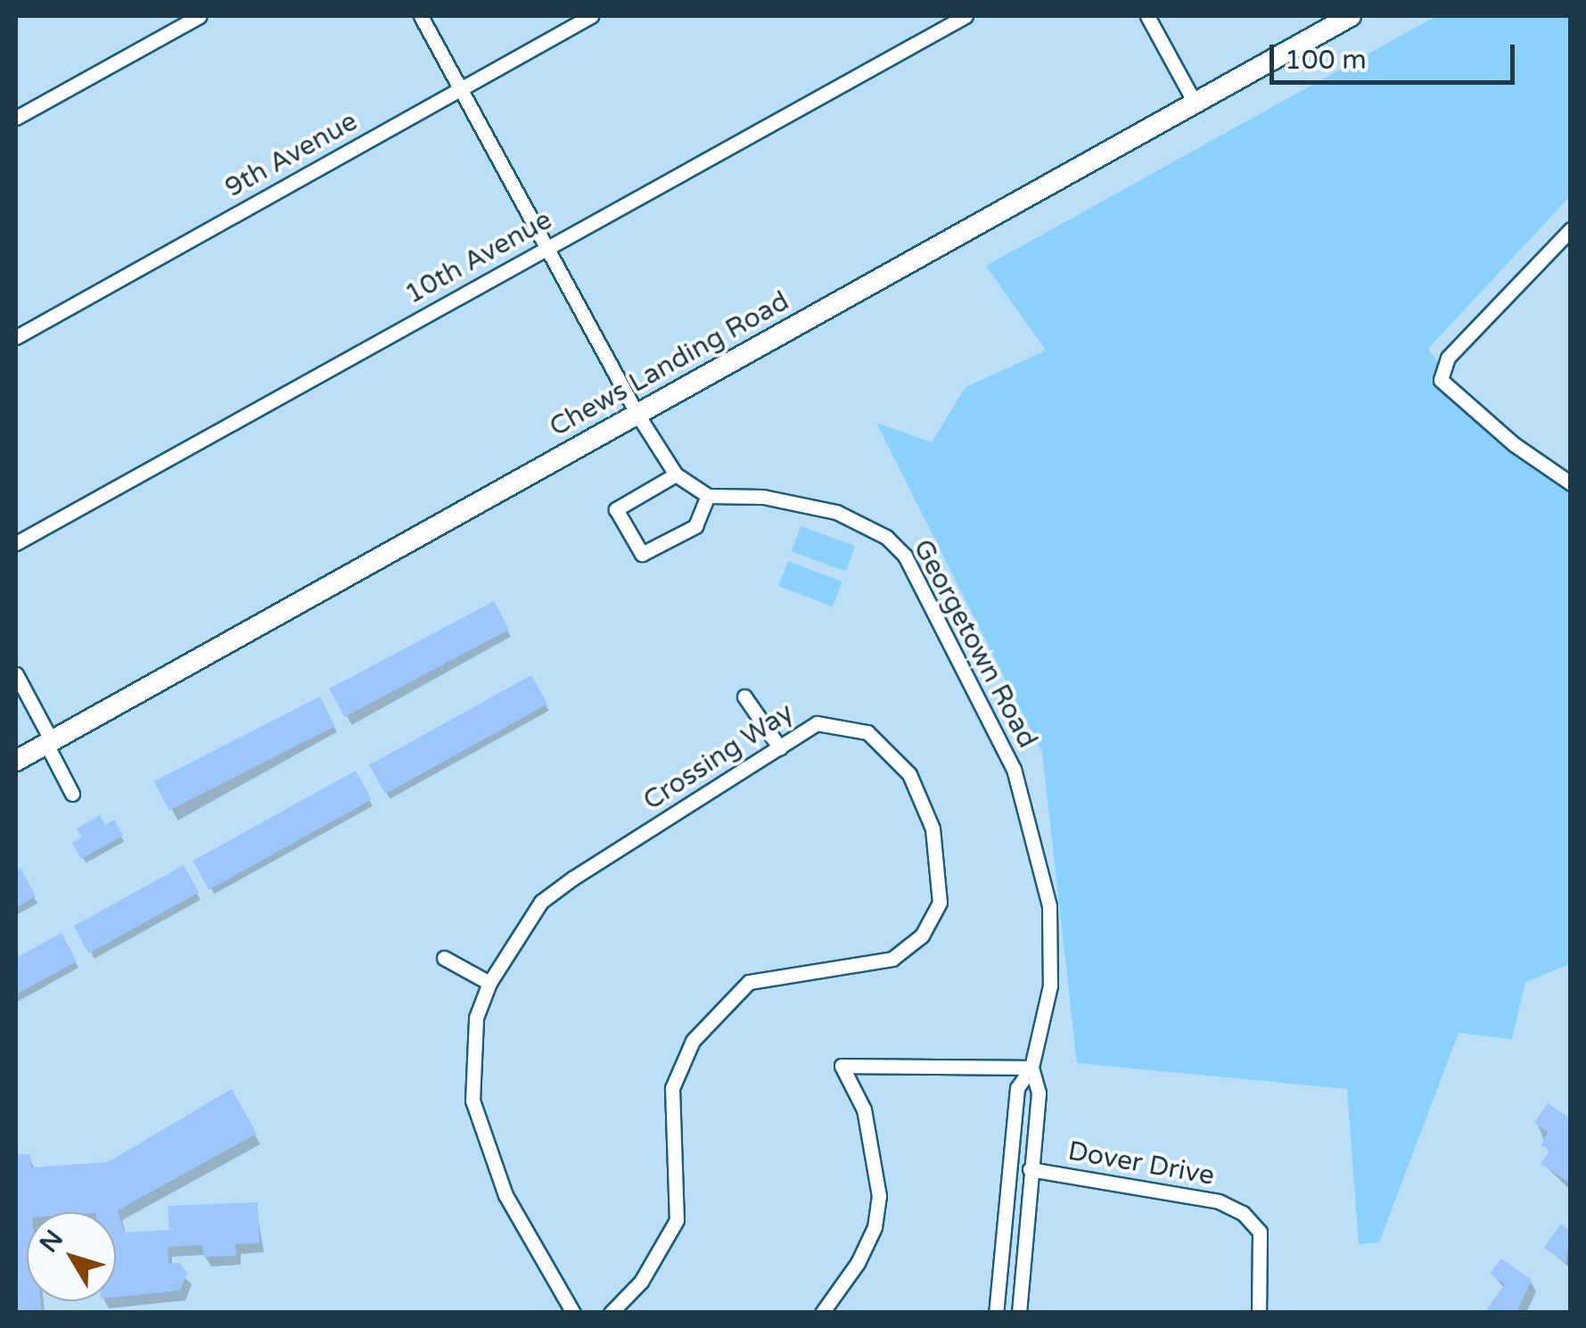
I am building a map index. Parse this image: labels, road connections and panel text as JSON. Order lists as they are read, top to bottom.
{
  "streets": {
    "street": [
      "9th Avenue",
      "10th Avenue",
      "Chews Landing Road",
      "Georgetown Road",
      "Crossing Way",
      "Dover Drive"
    ]
  },
  "crossings": [
    ["Georgetown Road", "Dover Drive"]
  ],
  "scale_bar": "100 m",
  "north": "top left"
}
